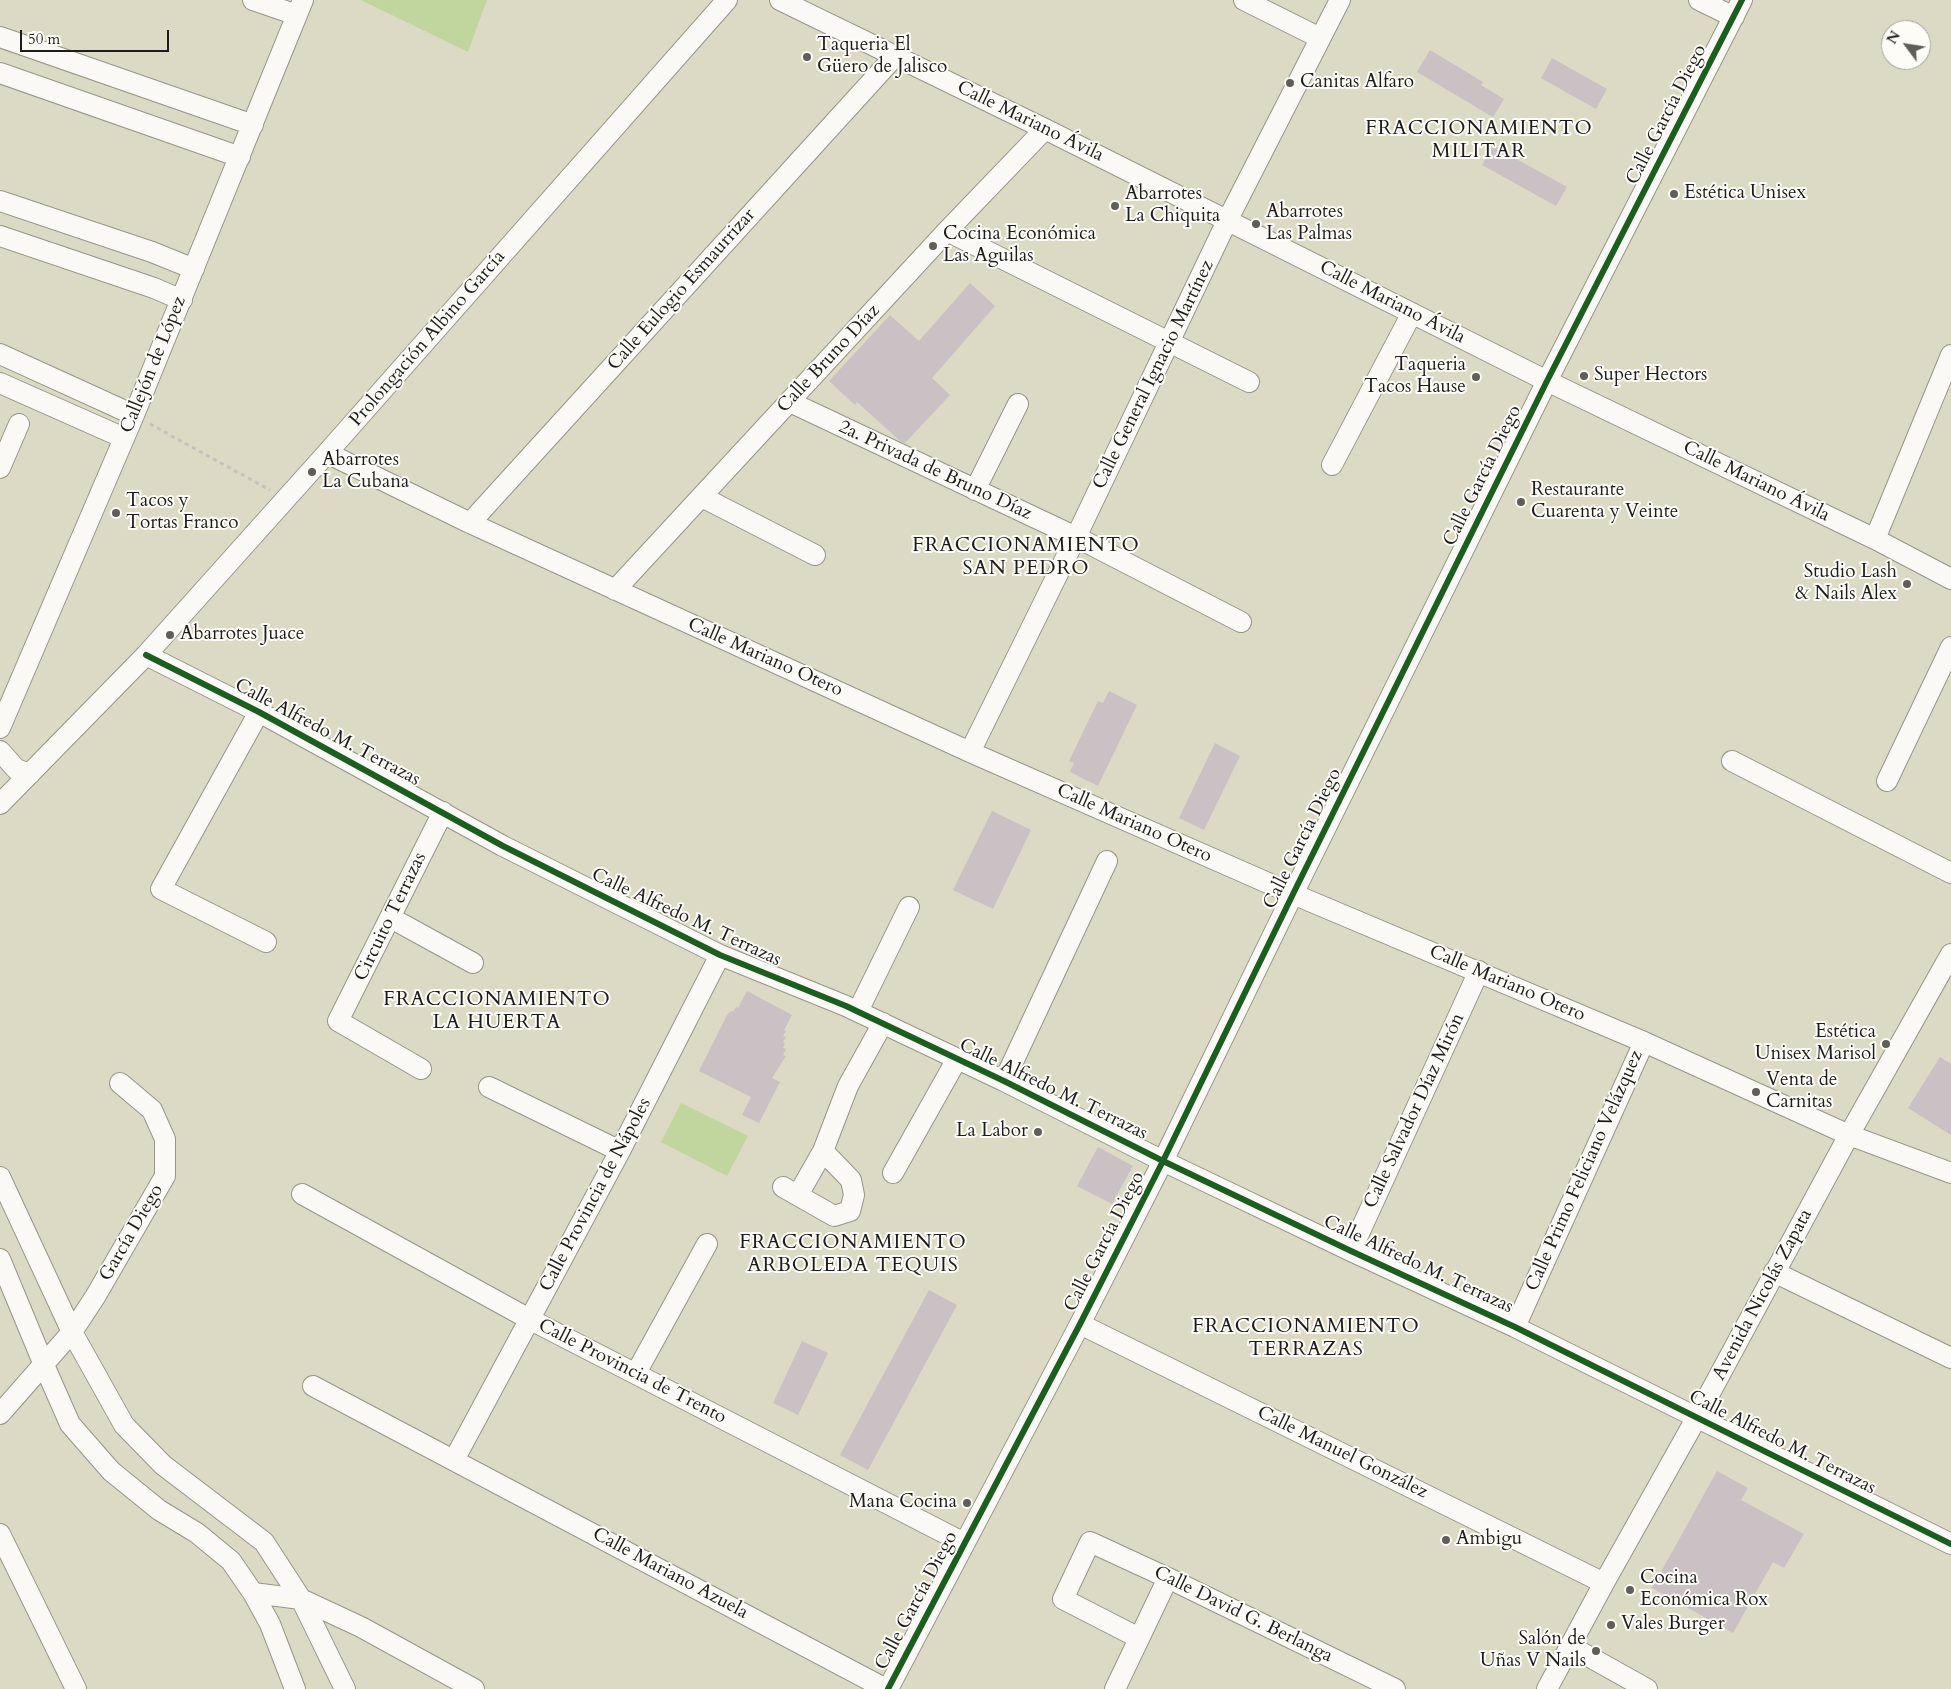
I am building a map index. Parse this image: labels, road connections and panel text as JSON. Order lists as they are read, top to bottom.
{
  "streets": {
    "street": [
      "Calle García Diego",
      "Calle Mariano Ávila",
      "Calle Eulogio Esmaurrizar",
      "Prolongación Albino García",
      "Calle Bruno Díaz",
      "Callejón de López",
      "Calle General Ignacio Martínez",
      "2a. Privada de Bruno Díaz",
      "Calle Mariano Otero",
      "Calle Alfredo M. Terrazas",
      "Circuito Terrazas",
      "Calle Salvador Díaz Mirón",
      "Calle Primo Feliciano Velázquez",
      "Calle Provincia de Nápoles",
      "García Diego",
      "Avenida Nicolás Zapata",
      "Calle Provincia de Trento",
      "Calle Manuel González",
      "Calle Mariano Azuela",
      "Calle David G. Berlanga"
    ]
  },
  "crossings": [
    ["Calle García Diego", "Calle Mariano Ávila"],
    ["Calle García Diego", "Calle Mariano Otero"],
    ["Calle García Diego", "Calle Alfredo M. Terrazas"],
    ["Calle García Diego", "Calle Provincia de Trento"],
    ["Calle García Diego", "Calle Manuel González"],
    ["Calle García Diego", "Calle Mariano Azuela"],
    ["Calle Mariano Ávila", "Calle Eulogio Esmaurrizar"],
    ["Calle Mariano Ávila", "Calle Bruno Díaz"],
    ["Calle Mariano Ávila", "Calle General Ignacio Martínez"],
    ["Calle Eulogio Esmaurrizar", "Calle Mariano Otero"],
    ["Prolongación Albino García", "Calle Mariano Otero"],
    ["Prolongación Albino García", "Calle Alfredo M. Terrazas"],
    ["Calle Bruno Díaz", "2a. Privada de Bruno Díaz"],
    ["Calle Bruno Díaz", "Calle Mariano Otero"],
    ["Calle General Ignacio Martínez", "2a. Privada de Bruno Díaz"],
    ["Calle General Ignacio Martínez", "Calle Mariano Otero"],
    ["Calle Mariano Otero", "Calle Salvador Díaz Mirón"],
    ["Calle Mariano Otero", "Calle Primo Feliciano Velázquez"],
    ["Calle Mariano Otero", "Avenida Nicolás Zapata"],
    ["Calle Alfredo M. Terrazas", "Circuito Terrazas"],
    ["Calle Alfredo M. Terrazas", "Calle Salvador Díaz Mirón"],
    ["Calle Alfredo M. Terrazas", "Calle Primo Feliciano Velázquez"],
    ["Calle Alfredo M. Terrazas", "Calle Provincia de Nápoles"],
    ["Calle Alfredo M. Terrazas", "Avenida Nicolás Zapata"],
    ["Calle Provincia de Nápoles", "Calle Provincia de Trento"],
    ["Calle Provincia de Nápoles", "Calle Mariano Azuela"],
    ["Avenida Nicolás Zapata", "Calle Manuel González"]
  ],
  "districts": [
    "FRACCIONAMIENTO MILITAR",
    "FRACCIONAMIENTO SAN PEDRO",
    "FRACCIONAMIENTO LA HUERTA",
    "FRACCIONAMIENTO ARBOLEDA TEQUIS",
    "FRACCIONAMIENTO TERRAZAS"
  ],
  "places": [
    "Taqueria El Güero de Jalisco",
    "Canitas Alfaro",
    "Estética Unisex",
    "Abarrotes La Chiquita",
    "Abarrotes Las Palmas",
    "Cocina Económica Las Aguilas",
    "Super Hectors",
    "Taqueria Tacos Hause",
    "Abarrotes La Cubana",
    "Restaurante Cuarenta y Veinte",
    "Tacos y Tortas Franco",
    "Studio Lash & Nails Alex",
    "Abarrotes Juace",
    "Estética Unisex Marisol",
    "Venta de Carnitas",
    "La Labor",
    "Mana Cocina",
    "Ambigu",
    "Cocina Económica Rox",
    "Vales Burger",
    "Salón de Uñas V Nails"
  ],
  "scale_bar": "50 m",
  "north": "top left"
}
